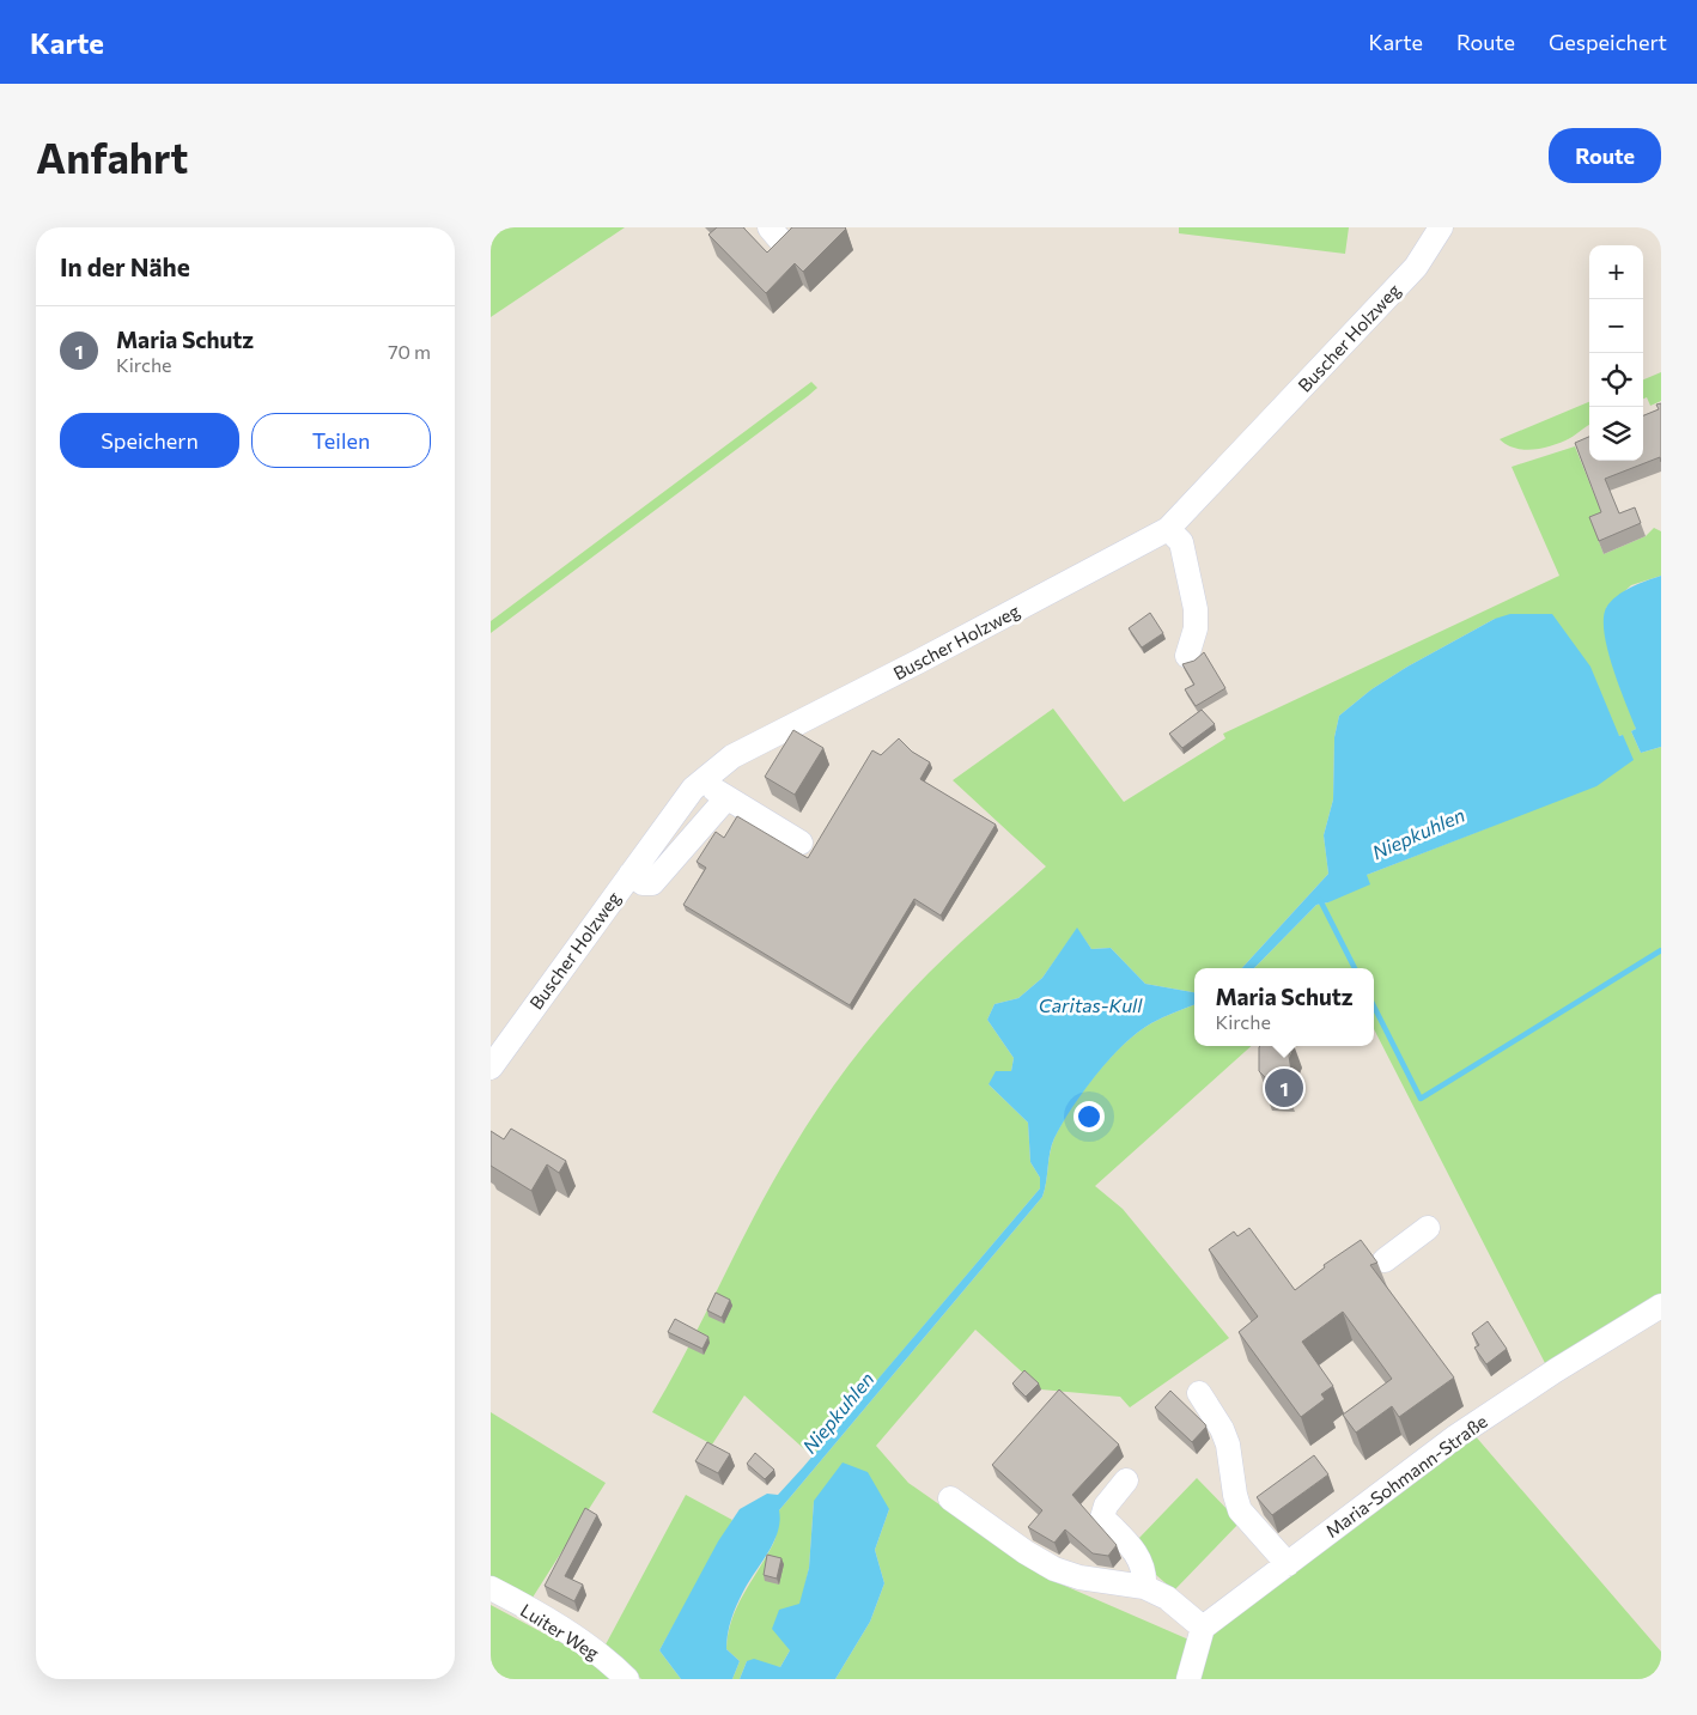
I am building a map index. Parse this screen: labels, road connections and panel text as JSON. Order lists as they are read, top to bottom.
{
  "streets": {
    "street": ["Buscher Holzweg", "Maria-Sohmann-Straße", "Luiter Weg"]
  },
  "water": ["Niepkuhlen", "Caritas-Kull"],
  "page": {
    "header": "Karte",
    "nav": ["Karte", "Route", "Gespeichert"],
    "buttons": [
      "Route",
      ["Speichern", "Teilen"]
    ],
    "title": "Anfahrt",
    "heading": "In der Nähe",
    "map_buttons": ["+", "−"],
    "list": [
      {
        "mark": "1",
        "name": "Maria Schutz",
        "note": "Kirche",
        "value": "70 m"
      }
    ],
    "popup": ["Maria Schutz", "Kirche"],
    "pins": "1"
  }
}
